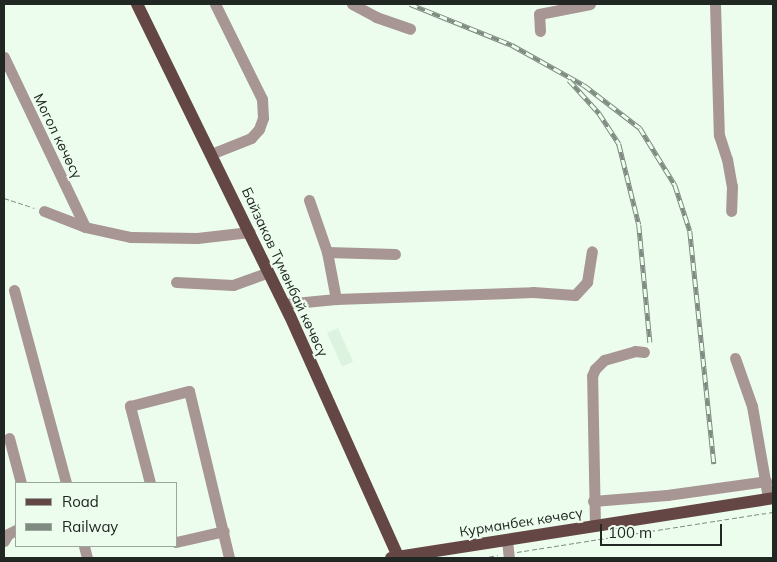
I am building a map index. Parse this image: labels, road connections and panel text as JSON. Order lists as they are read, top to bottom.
{
  "streets": {
    "main road": ["Байзаков Түмөнбай көчөсү", "Курманбек көчөсү"],
    "street": ["Могол көчөсү"]
  },
  "crossings": [
    ["Байзаков Түмөнбай көчөсү", "Курманбек көчөсү"]
  ],
  "legend": ["Road", "Railway"],
  "scale_bar": "100 m"
}
